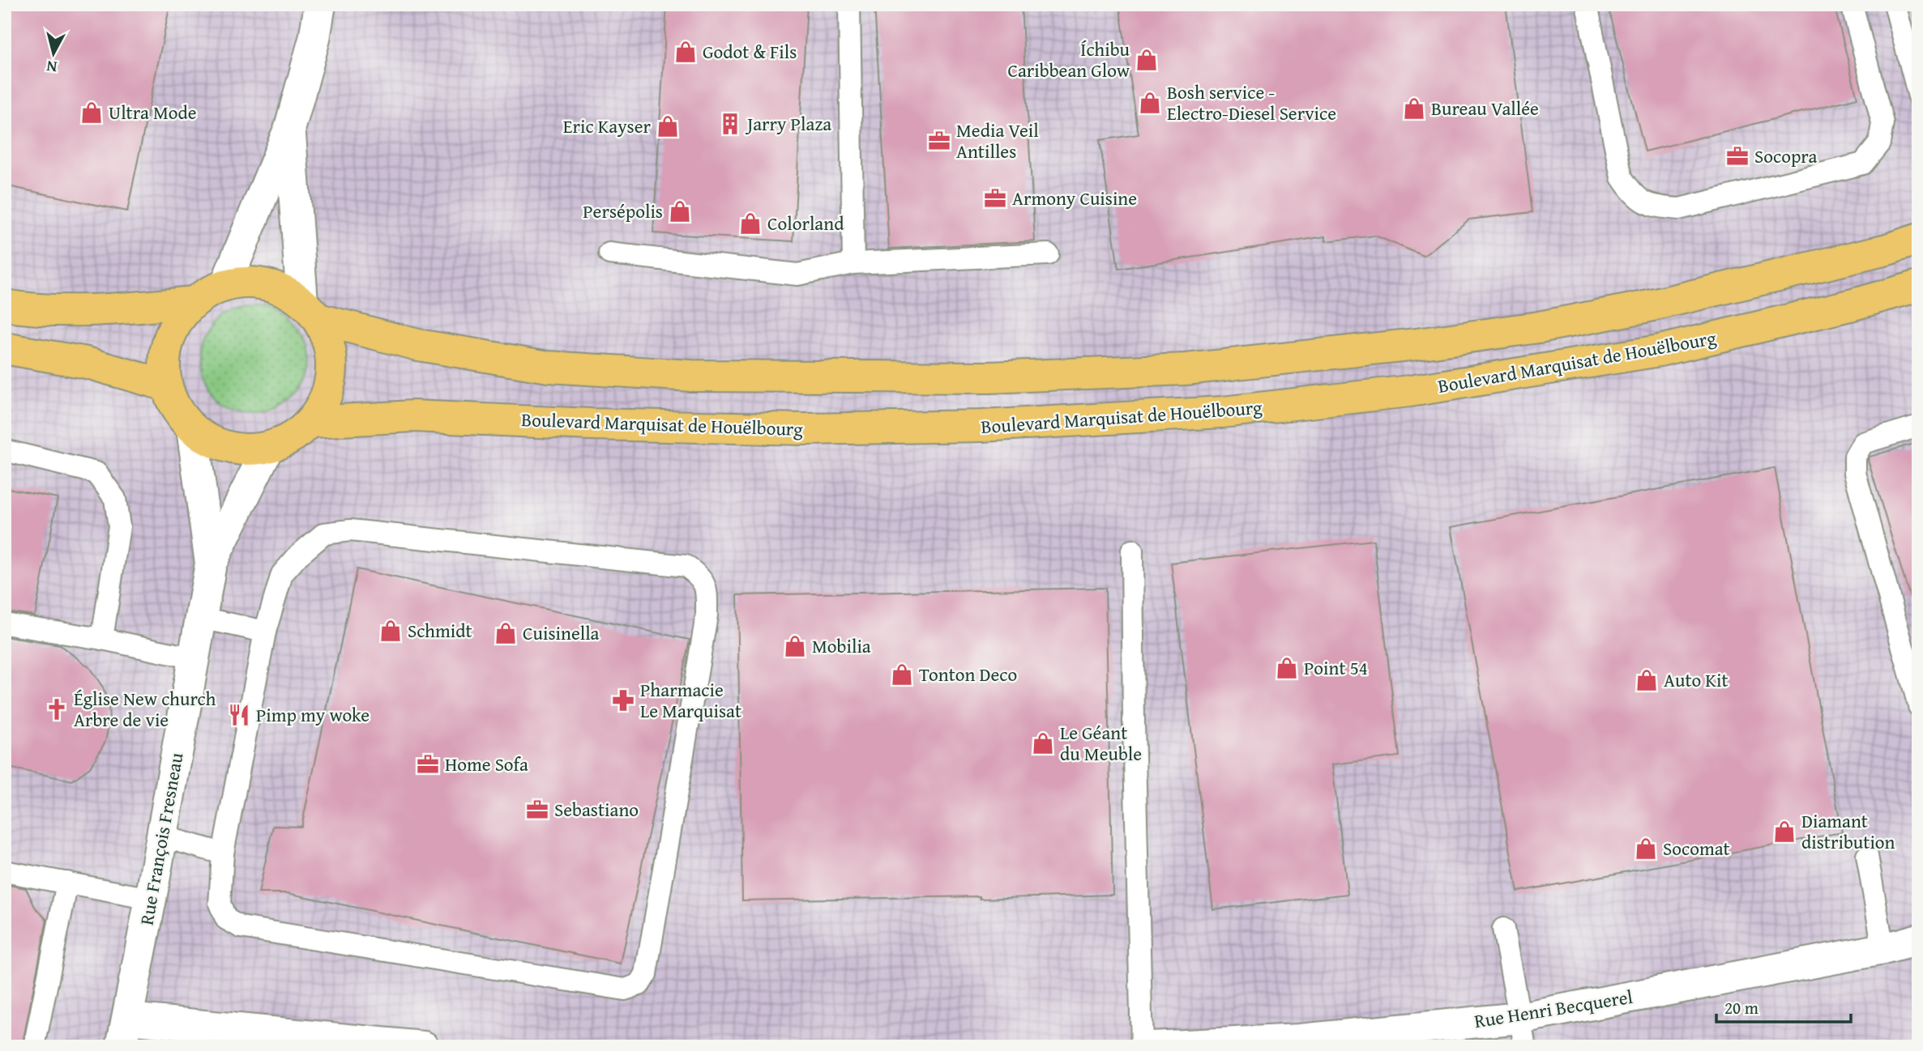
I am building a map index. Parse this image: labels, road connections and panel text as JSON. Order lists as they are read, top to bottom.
{
  "streets": {
    "main road": ["Boulevard Marquisat de Houëlbourg"],
    "street": ["Rue François Fresneau", "Rue Henri Becquerel"]
  },
  "crossings": [
    ["Boulevard Marquisat de Houëlbourg", "Rue François Fresneau"]
  ],
  "places": {
    "shop": [
      "Godot & Fils",
      "Íchibu Caribbean Glow",
      "Bosh service - Electro-Diesel Service",
      "Bureau Vallée",
      "Ultra Mode",
      "Eric Kayser",
      "Persépolis",
      "Colorland",
      "Schmidt",
      "Cuisinella",
      "Mobilia",
      "Point 54",
      "Tonton Deco",
      "Auto Kit",
      "Le Géant du Meuble",
      "Diamant distribution",
      "Socomat"
    ],
    "building": ["Jarry Plaza"],
    "office": [
      "Media Veil Antilles",
      "Socopra",
      "Armony Cuisine",
      "Home Sofa",
      "Sebastiano"
    ],
    "pharmacy": ["Pharmacie Le Marquisat"],
    "church": ["Église New church Arbre de vie"],
    "restaurant": ["Pimp my woke"]
  },
  "scale_bar": "20 m",
  "north": "bottom"
}
